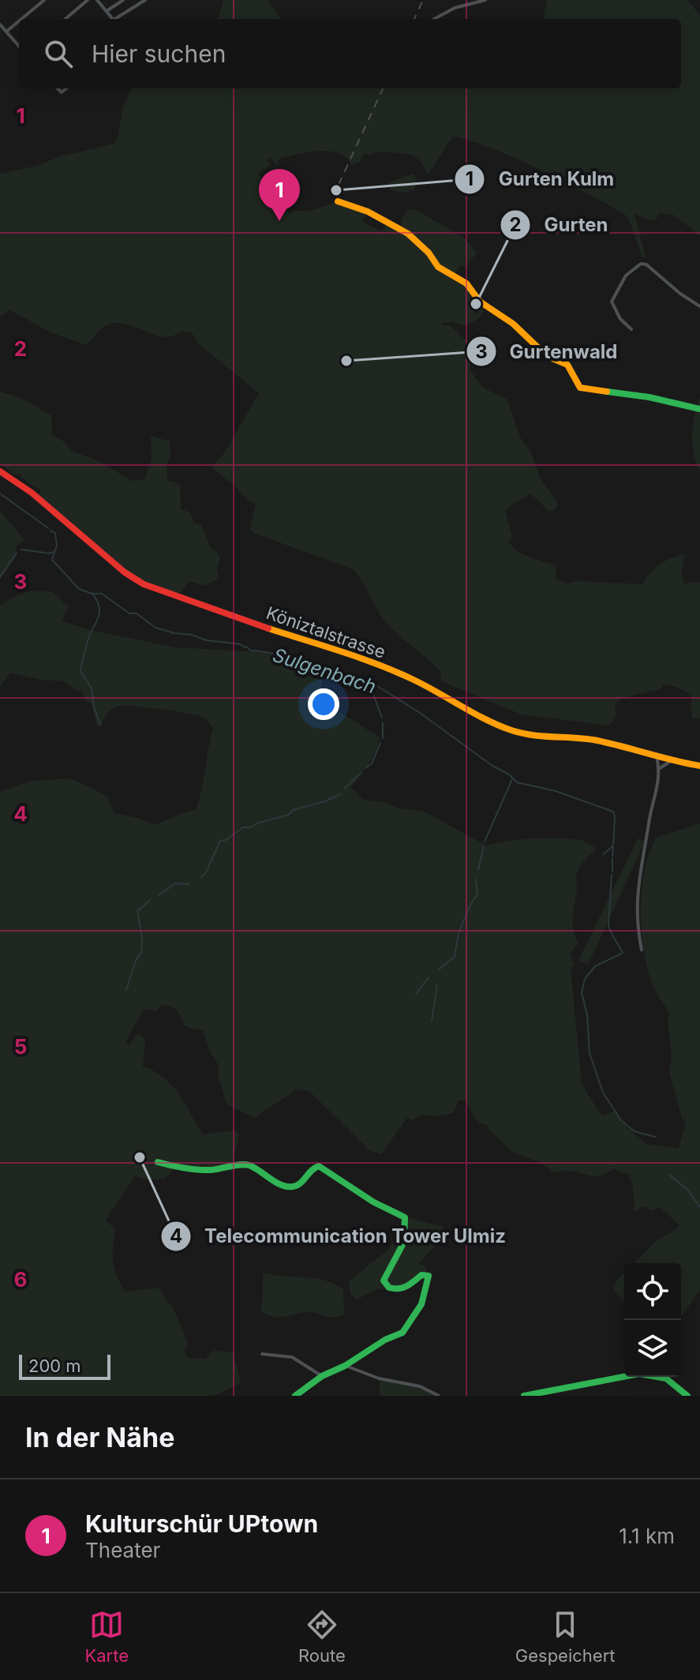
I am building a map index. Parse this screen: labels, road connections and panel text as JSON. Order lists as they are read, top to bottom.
{
  "streets": {
    "street": ["Köniztalstrasse"]
  },
  "water": ["Sulgenbach"],
  "places": [
    "Gurten Kulm",
    "Gurten",
    "Gurtenwald",
    "Telecommunication Tower Ulmiz"
  ],
  "scale_bar": "200 m",
  "page": {
    "search": "Hier suchen",
    "pins": "1",
    "scale": "200 m",
    "heading": "In der Nähe",
    "list": [
      {
        "mark": "1",
        "name": "Kulturschür UPtown",
        "note": "Theater",
        "value": "1.1 km"
      }
    ],
    "nav": ["Karte", "Route", "Gespeichert"]
  },
  "grid": {
    "rows": [
      "1",
      "2",
      "3",
      "4",
      "5",
      "6"
    ]
  }
}
